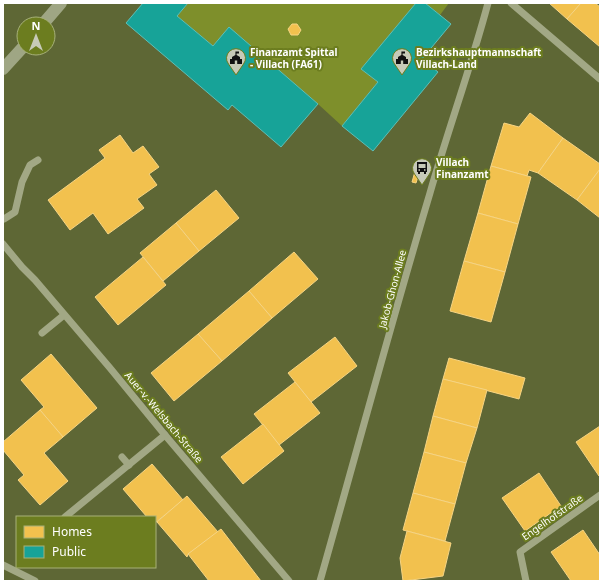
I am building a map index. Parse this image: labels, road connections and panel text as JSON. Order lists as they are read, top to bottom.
{
  "streets": {
    "street": ["Jakob-Ghon-Allee", "Auer-v.-Welsbach-Straße", "Engelhofstraße"]
  },
  "places": {
    "public building": ["Finanzamt Spittal - Villach (FA61)", "Bezirkshauptmannschaft Villach-Land"],
    "bus stop": ["Villach Finanzamt"]
  },
  "legend": ["Homes", "Public"],
  "north": "top"
}
